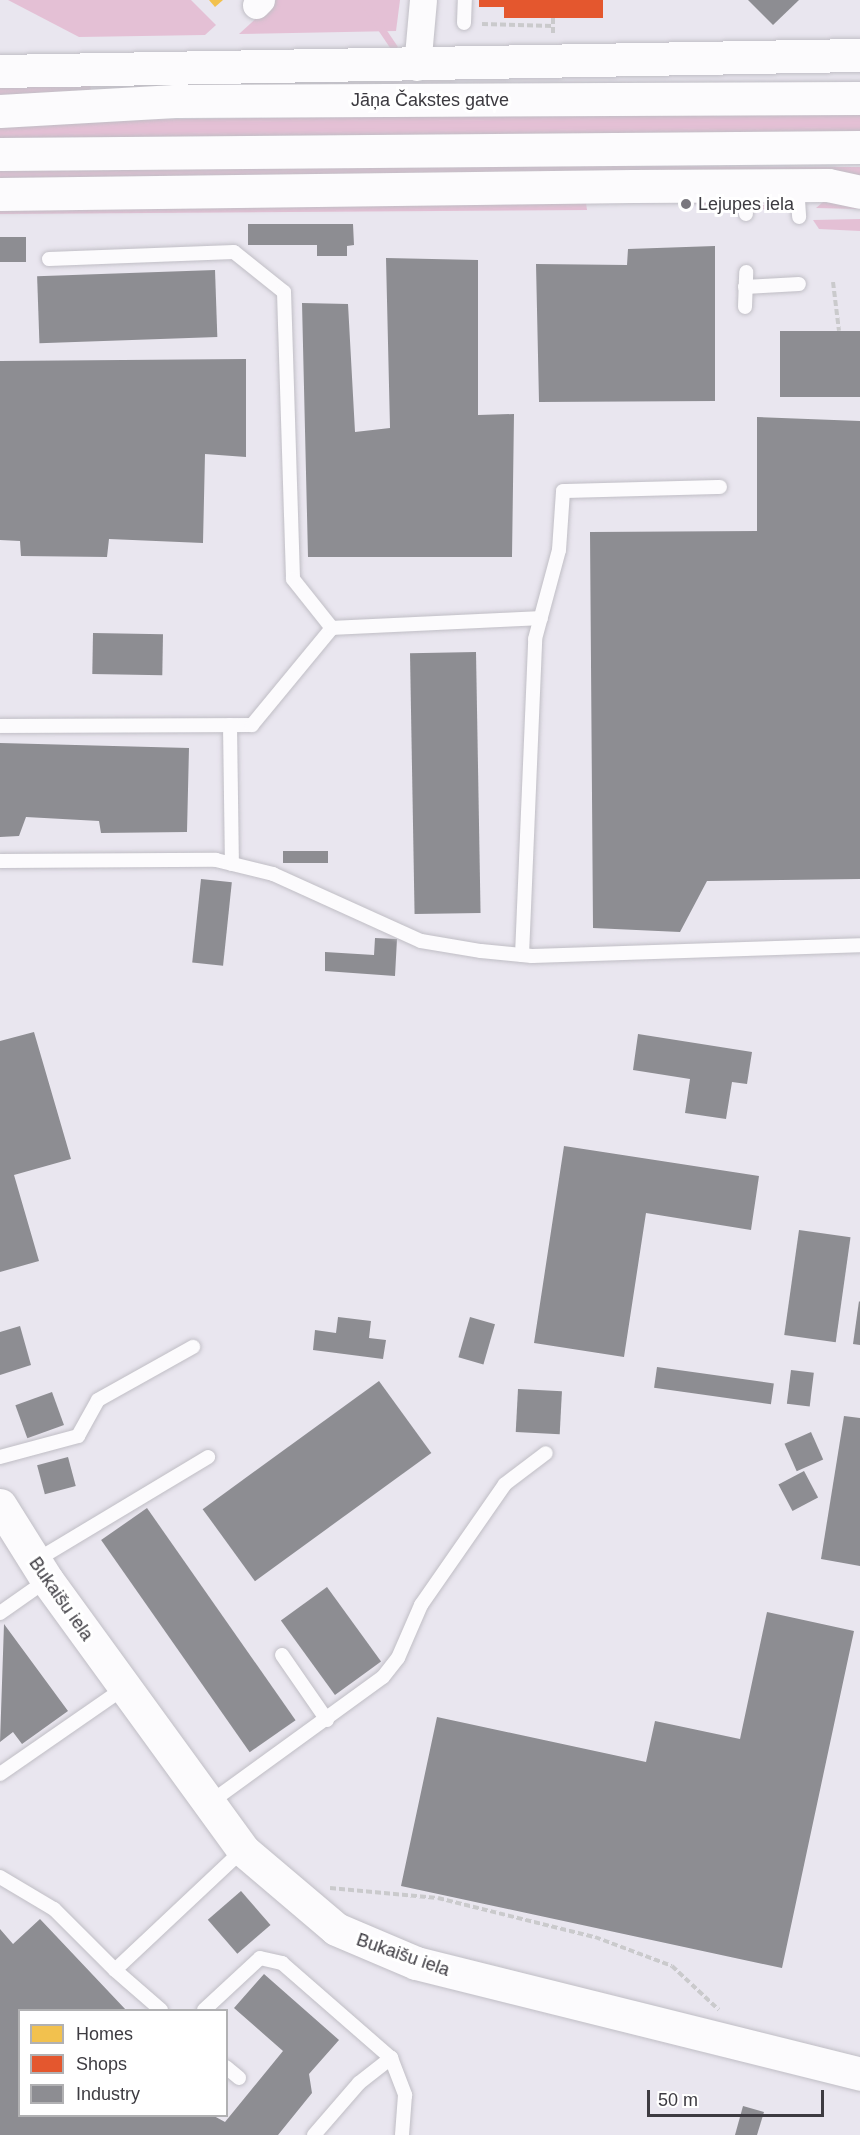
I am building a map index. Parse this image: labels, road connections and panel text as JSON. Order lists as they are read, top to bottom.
{
  "streets": {
    "main road": ["Jāņa Čakstes gatve", "Bukaišu iela"]
  },
  "places": ["Lejupes iela"],
  "legend": ["Homes", "Shops", "Industry"],
  "scale_bar": "50 m"
}
